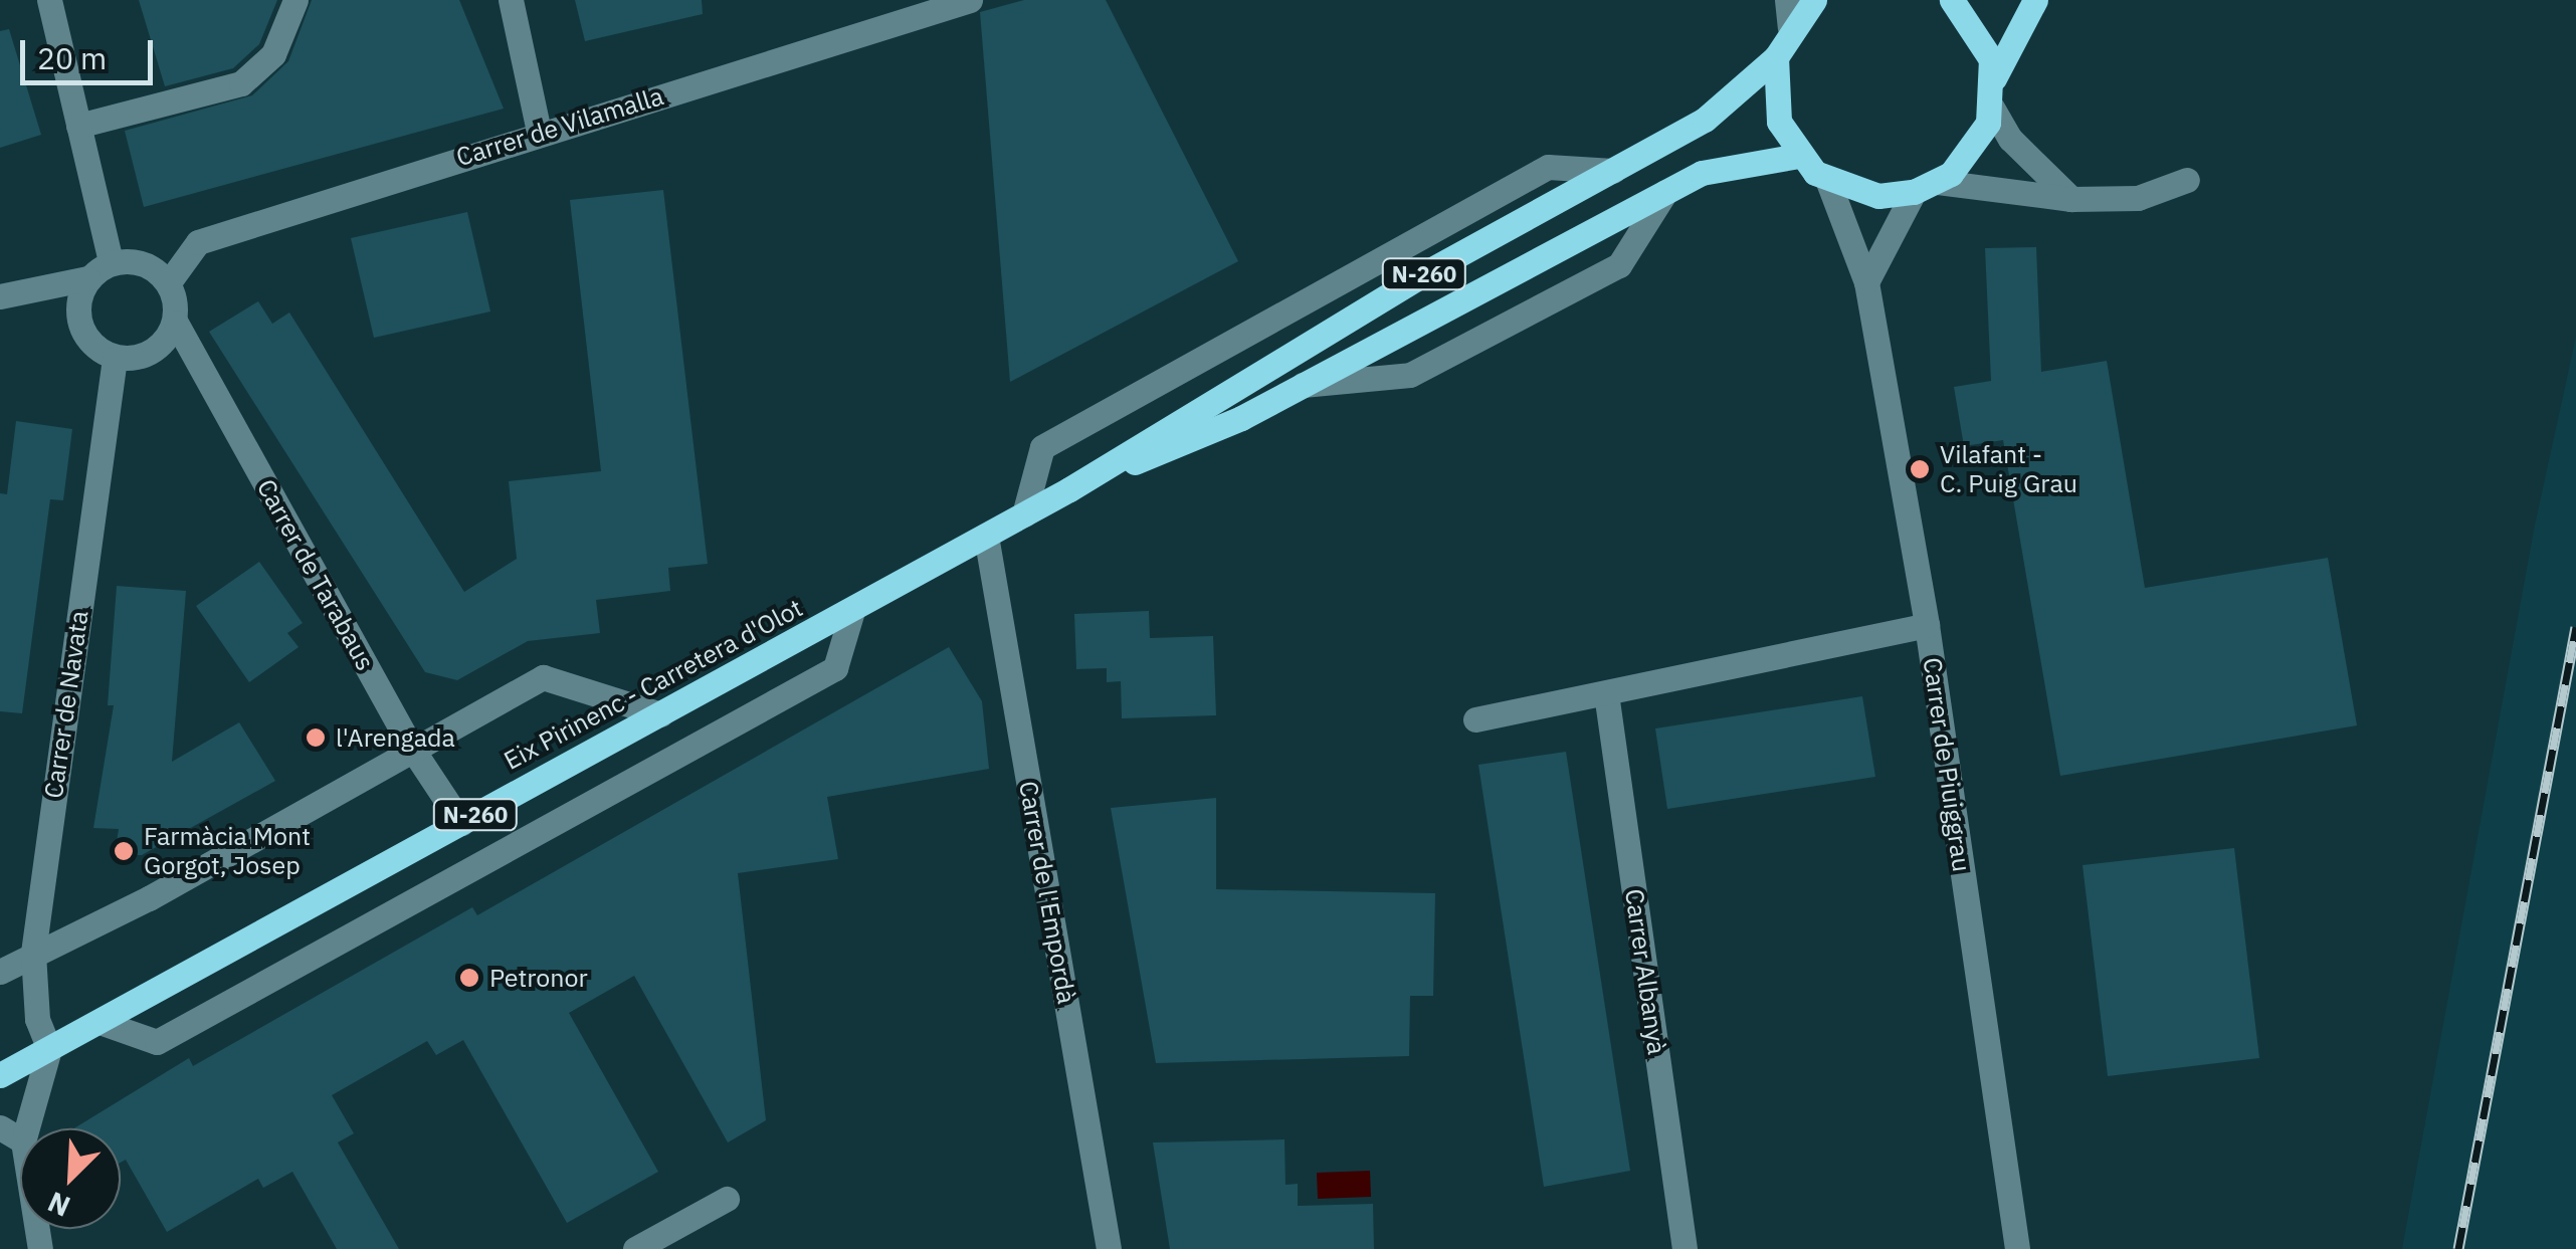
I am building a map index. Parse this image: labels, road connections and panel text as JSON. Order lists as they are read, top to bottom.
{
  "streets": {
    "main road": ["N-260", "Eix Pirinenc - Carretera d'Olot"],
    "street": [
      "Carrer de Vilamalla",
      "Carrer de Tarabaus",
      "Carrer de Navata",
      "Carrer de Piuiggrau",
      "Carrer de l'Empordà",
      "Carrer Albanyà"
    ]
  },
  "crossings": [
    ["Carrer de Vilamalla", "Carrer de Tarabaus"],
    ["Carrer de Vilamalla", "Carrer de Navata"],
    ["N-260", "Eix Pirinenc - Carretera d'Olot"],
    ["N-260", "Carrer de Piuiggrau"],
    ["Carrer de Tarabaus", "Eix Pirinenc - Carretera d'Olot"],
    ["Carrer de Tarabaus", "Carrer de Navata"],
    ["Eix Pirinenc - Carretera d'Olot", "Carrer de Navata"],
    ["Eix Pirinenc - Carretera d'Olot", "Carrer de l'Empordà"]
  ],
  "places": [
    "Vilafant - C. Puig Grau",
    "l'Arengada",
    "Farmàcia Mont Gorgot, Josep",
    "Petronor"
  ],
  "scale_bar": "20 m",
  "north": "bottom left"
}
